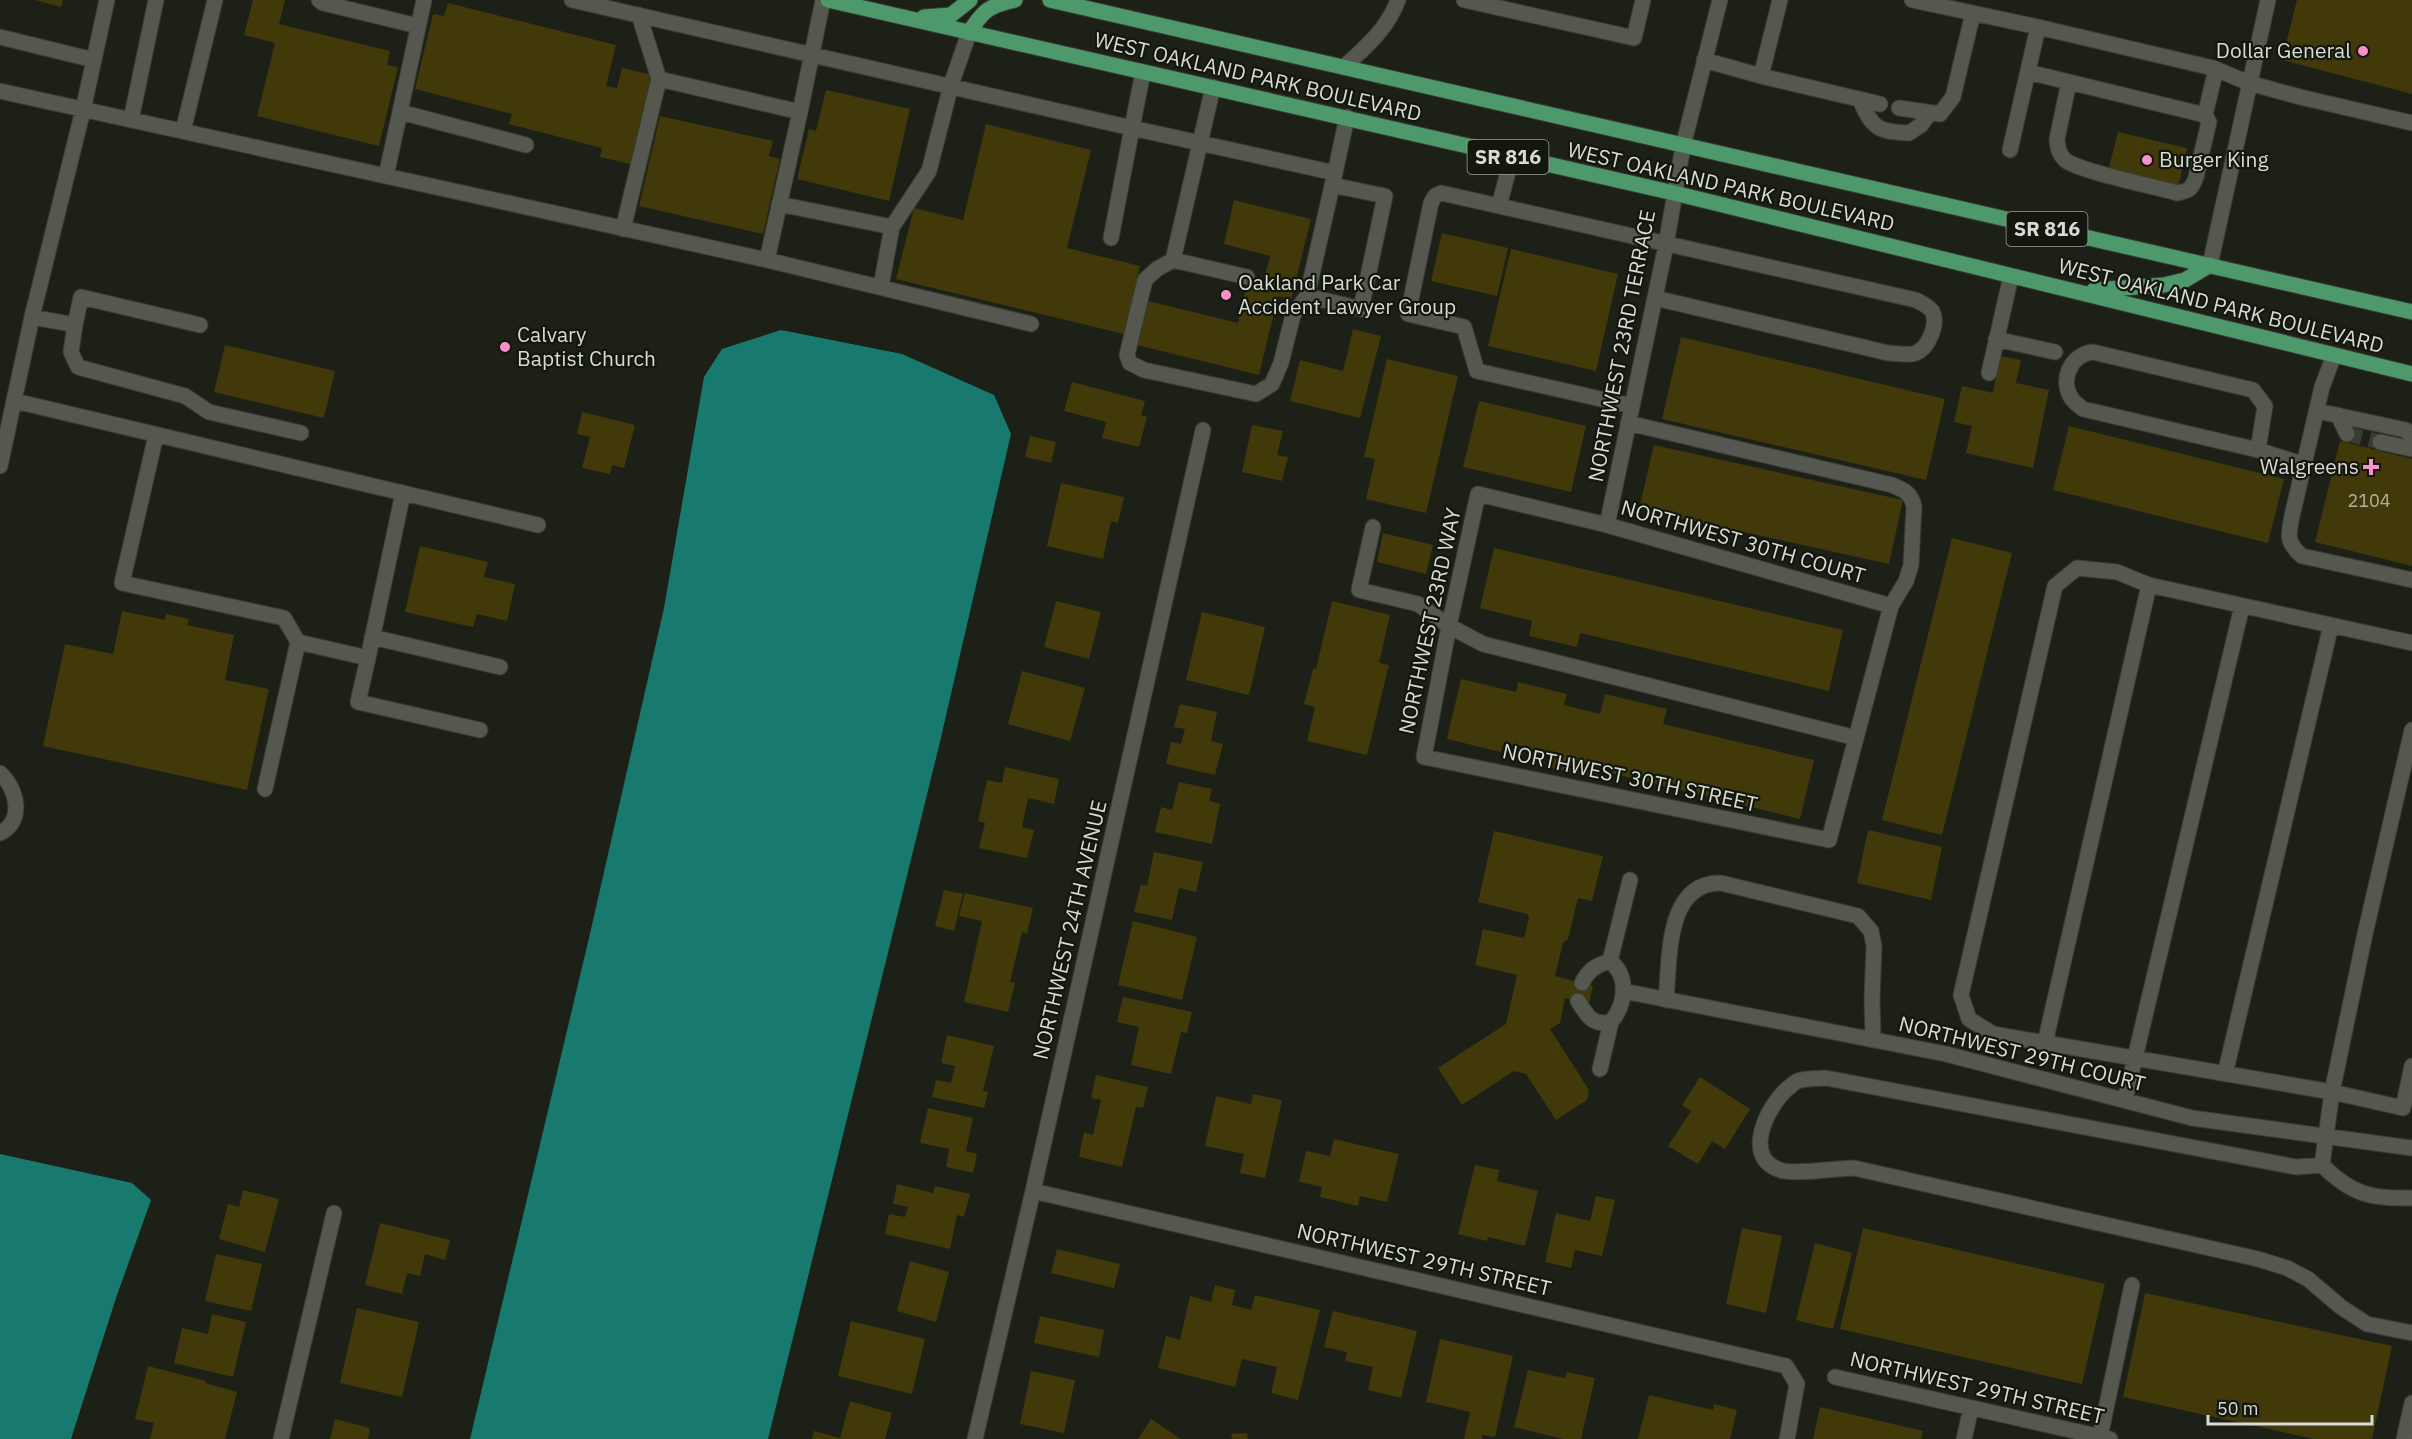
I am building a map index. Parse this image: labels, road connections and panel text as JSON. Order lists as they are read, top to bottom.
{
  "streets": {
    "main road": ["WEST OAKLAND PARK BOULEVARD", "SR 816"],
    "street": [
      "NORTHWEST 23RD TERRACE",
      "NORTHWEST 30TH COURT",
      "NORTHWEST 23RD WAY",
      "NORTHWEST 30TH STREET",
      "NORTHWEST 24TH AVENUE",
      "NORTHWEST 29TH COURT",
      "NORTHWEST 29TH STREET"
    ]
  },
  "crossings": [
    ["WEST OAKLAND PARK BOULEVARD", "NORTHWEST 23RD TERRACE"],
    ["NORTHWEST 23RD TERRACE", "NORTHWEST 30TH COURT"],
    ["NORTHWEST 30TH COURT", "NORTHWEST 23RD WAY"],
    ["NORTHWEST 23RD WAY", "NORTHWEST 30TH STREET"],
    ["NORTHWEST 24TH AVENUE", "NORTHWEST 29TH STREET"]
  ],
  "places": {
    "other": [
      "Dollar General",
      "Burger King",
      "Oakland Park Car Accident Lawyer Group",
      "Calvary Baptist Church"
    ],
    "health": ["Walgreens"]
  },
  "house_numbers": ["2104"],
  "scale_bar": "50 m"
}
